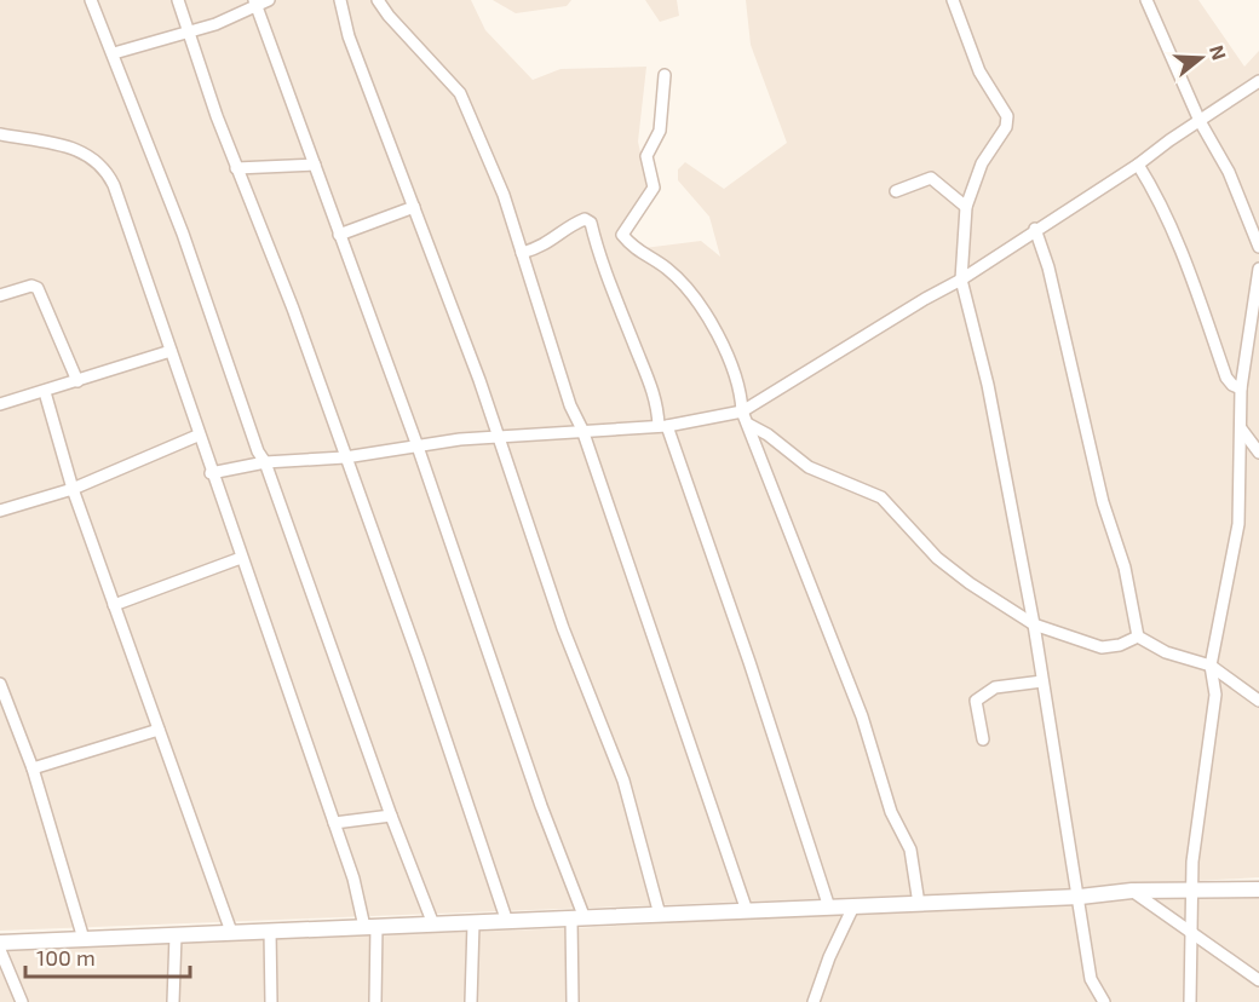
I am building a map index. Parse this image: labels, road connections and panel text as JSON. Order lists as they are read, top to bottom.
{
  "scale_bar": "100 m",
  "north": "right"
}
